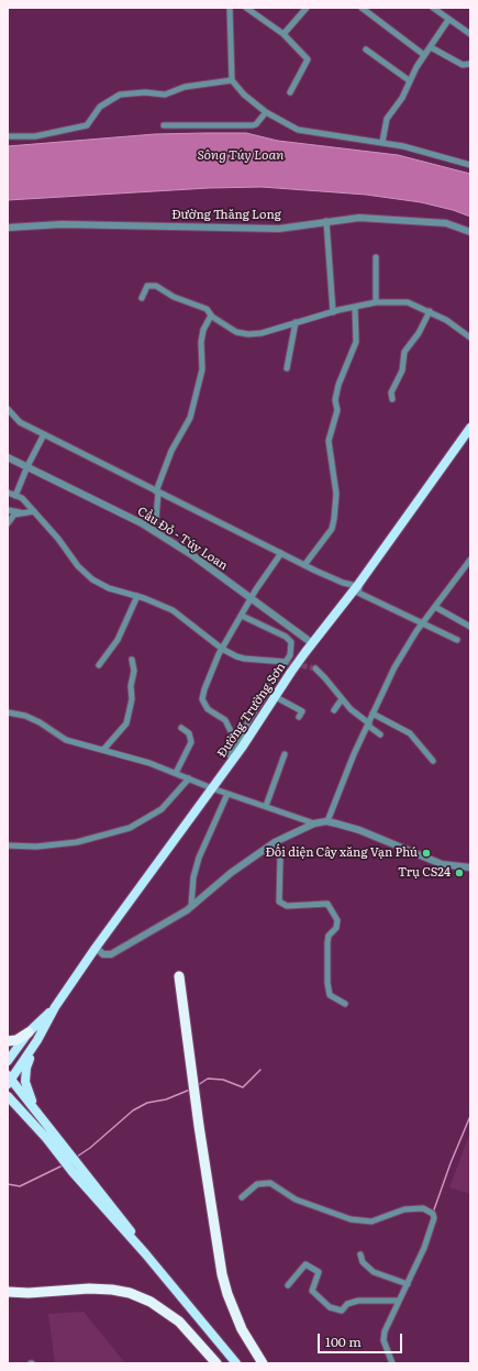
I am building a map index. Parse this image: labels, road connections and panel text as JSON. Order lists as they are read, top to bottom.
{
  "streets": {
    "highway": ["Đường Trường Sơn"],
    "street": ["Đường Thăng Long", "Cầu Đỏ - Túy Loan"]
  },
  "crossings": [
    ["Cầu Đỏ - Túy Loan", "Đường Trường Sơn"]
  ],
  "water": ["Sông Túy Loan"],
  "places": ["Đối diện Cây xăng Vạn Phú", "Trụ CS24"],
  "scale_bar": "100 m"
}
